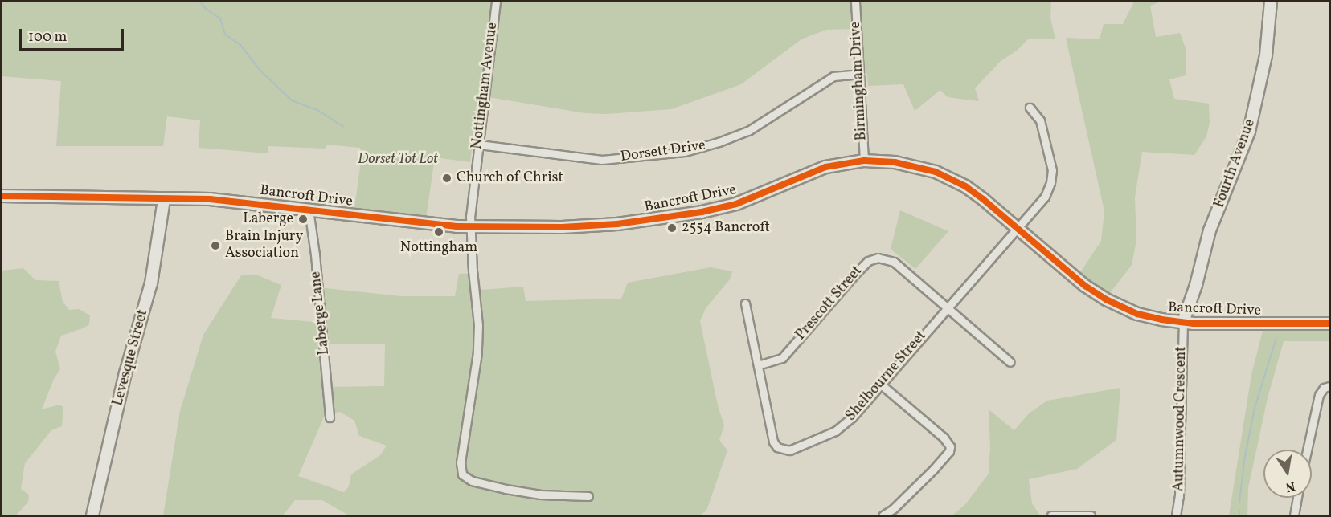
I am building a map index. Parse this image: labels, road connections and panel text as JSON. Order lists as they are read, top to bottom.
{
  "streets": {
    "main road": ["Fourth Avenue", "Bancroft Drive", "Levesque Street"],
    "street": [
      "Birmingham Drive",
      "Nottingham Avenue",
      "Dorsett Drive",
      "Prescott Street",
      "Laberge Lane",
      "Shelbourne Street",
      "Autumnwood Crescent"
    ]
  },
  "crossings": [
    ["Birmingham Drive", "Dorsett Drive"],
    ["Birmingham Drive", "Bancroft Drive"],
    ["Nottingham Avenue", "Dorsett Drive"],
    ["Nottingham Avenue", "Bancroft Drive"],
    ["Fourth Avenue", "Bancroft Drive"],
    ["Fourth Avenue", "Autumnwood Crescent"],
    ["Bancroft Drive", "Laberge Lane"],
    ["Bancroft Drive", "Levesque Street"],
    ["Bancroft Drive", "Shelbourne Street"],
    ["Bancroft Drive", "Autumnwood Crescent"],
    ["Prescott Street", "Shelbourne Street"]
  ],
  "parks": ["Dorset Tot Lot"],
  "places": [
    "Church of Christ",
    "Laberge",
    "2554 Bancroft",
    "Nottingham",
    "Brain Injury Association"
  ],
  "scale_bar": "100 m",
  "north": "bottom"
}
